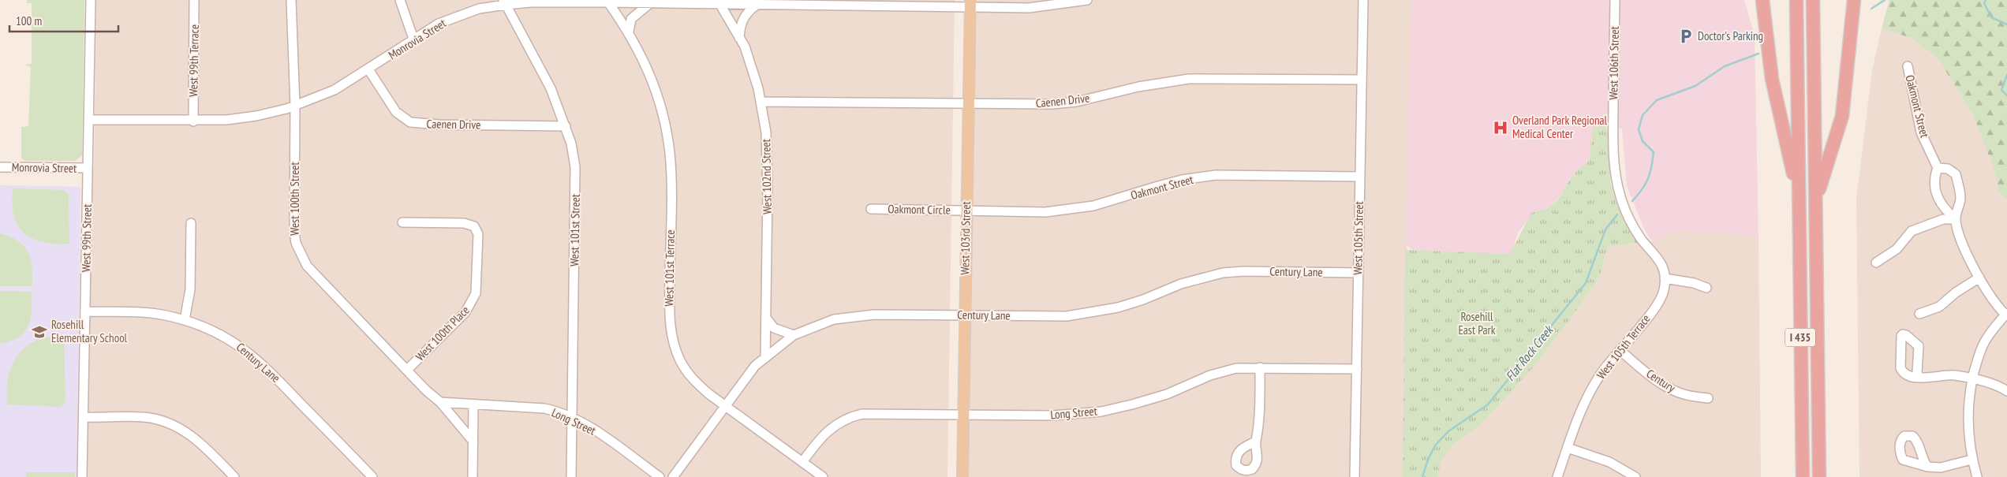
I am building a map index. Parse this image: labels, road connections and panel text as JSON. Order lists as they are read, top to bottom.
{
  "streets": {
    "highway": ["I 435"],
    "main road": ["West 103rd Street"],
    "street": [
      "Monrovia Street",
      "West 99th Terrace",
      "West 106th Street",
      "Caenen Drive",
      "Oakmont Street",
      "West 102nd Street",
      "West 100th Street",
      "Oakmont Circle",
      "West 101st Street",
      "West 99th Street",
      "West 105th Street",
      "West 101st Terrace",
      "Century Lane",
      "West 100th Place",
      "West 105th Terrace",
      "Century",
      "Long Street"
    ]
  },
  "crossings": [
    ["Monrovia Street", "West 99th Terrace"],
    ["Monrovia Street", "Caenen Drive"],
    ["Monrovia Street", "West 102nd Street"],
    ["Monrovia Street", "West 100th Street"],
    ["Monrovia Street", "West 101st Street"],
    ["Monrovia Street", "West 99th Street"],
    ["Monrovia Street", "West 103rd Street"],
    ["Monrovia Street", "West 101st Terrace"],
    ["West 106th Street", "West 105th Terrace"],
    ["Caenen Drive", "West 102nd Street"],
    ["Caenen Drive", "West 101st Street"],
    ["Caenen Drive", "West 103rd Street"],
    ["Caenen Drive", "West 105th Street"],
    ["Oakmont Street", "Oakmont Circle"],
    ["Oakmont Street", "West 103rd Street"],
    ["Oakmont Street", "West 105th Street"],
    ["West 102nd Street", "Century Lane"],
    ["West 100th Street", "West 100th Place"],
    ["Oakmont Circle", "West 103rd Street"],
    ["West 101st Street", "Long Street"],
    ["West 99th Street", "Century Lane"],
    ["West 103rd Street", "Century Lane"],
    ["West 103rd Street", "Long Street"],
    ["West 105th Street", "Century Lane"],
    ["West 105th Street", "Long Street"],
    ["West 101st Terrace", "Century Lane"],
    ["West 101st Terrace", "Long Street"],
    ["West 105th Terrace", "Century"]
  ],
  "water": ["Flat Rock Creek"],
  "parks": ["Rosehill East Park"],
  "places": {
    "parking": ["Doctor's Parking"],
    "hospital": ["Overland Park Regional Medical Center"],
    "school or university": ["Rosehill Elementary School"]
  },
  "scale_bar": "100 m"
}
